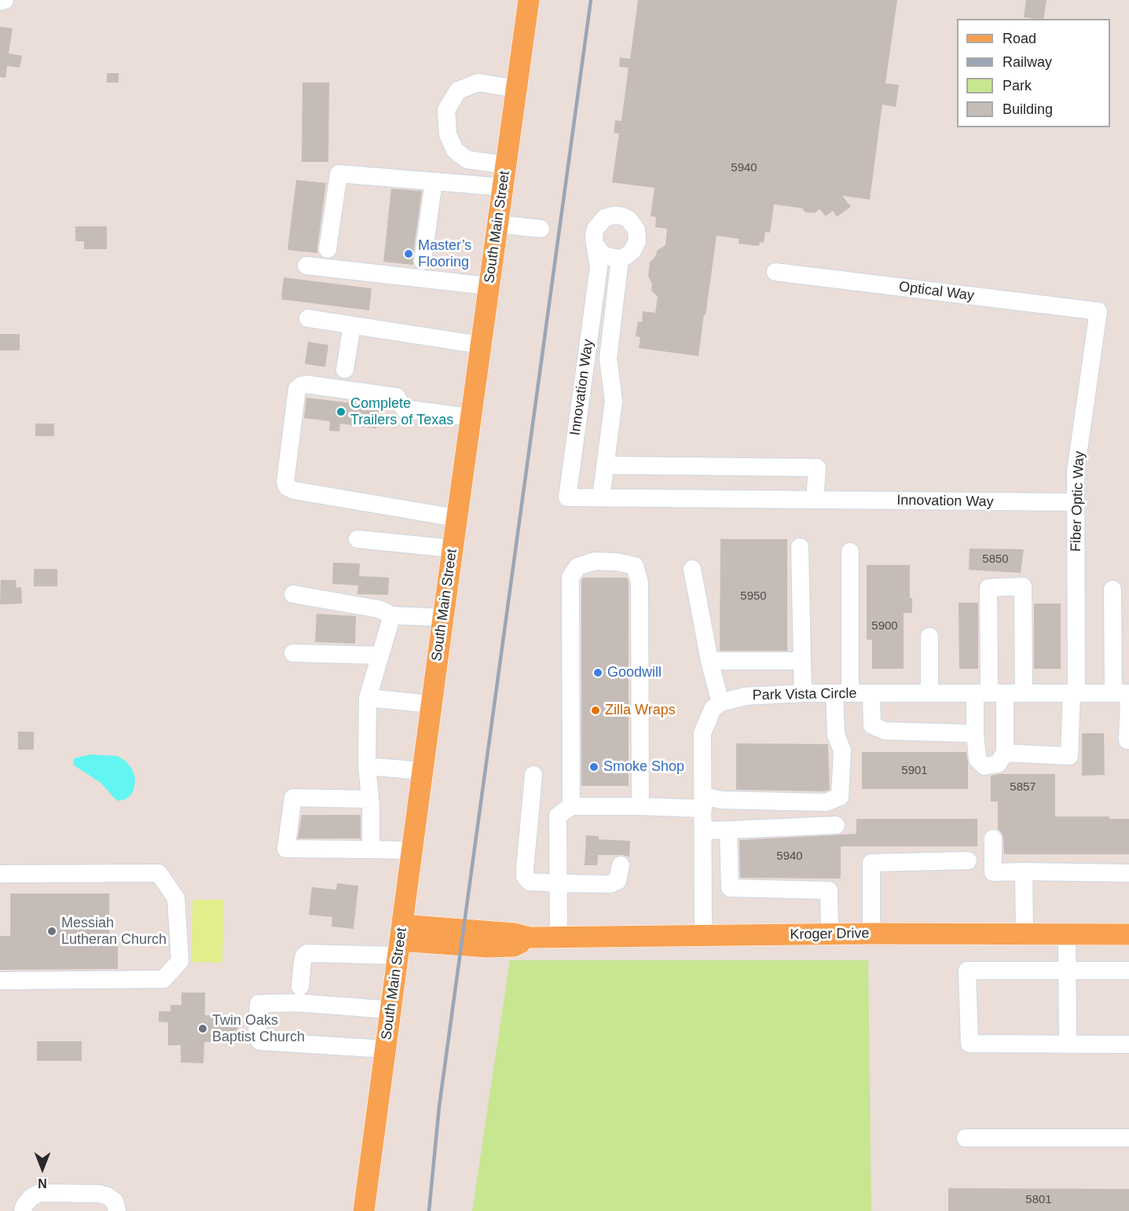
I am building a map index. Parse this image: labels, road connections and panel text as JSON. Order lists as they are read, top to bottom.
{
  "streets": {
    "main road": ["South Main Street", "Kroger Drive"],
    "street": [
      "Optical Way",
      "Innovation Way",
      "Fiber Optic Way",
      "Park Vista Circle"
    ]
  },
  "crossings": [
    ["South Main Street", "Kroger Drive"],
    ["Optical Way", "Fiber Optic Way"],
    ["Innovation Way", "Fiber Optic Way"],
    ["Fiber Optic Way", "Park Vista Circle"]
  ],
  "places": [
    "Master’s Flooring",
    "Complete Trailers of Texas",
    "Goodwill",
    "Zilla Wraps",
    "Smoke Shop",
    "Messiah Lutheran Church",
    "Twin Oaks Baptist Church"
  ],
  "house_numbers": [
    "5940",
    "5850",
    "5950",
    "5900",
    "5901",
    "5857",
    "5940",
    "5801"
  ],
  "legend": [
    "Road",
    "Railway",
    "Park",
    "Building"
  ],
  "north": "bottom"
}
